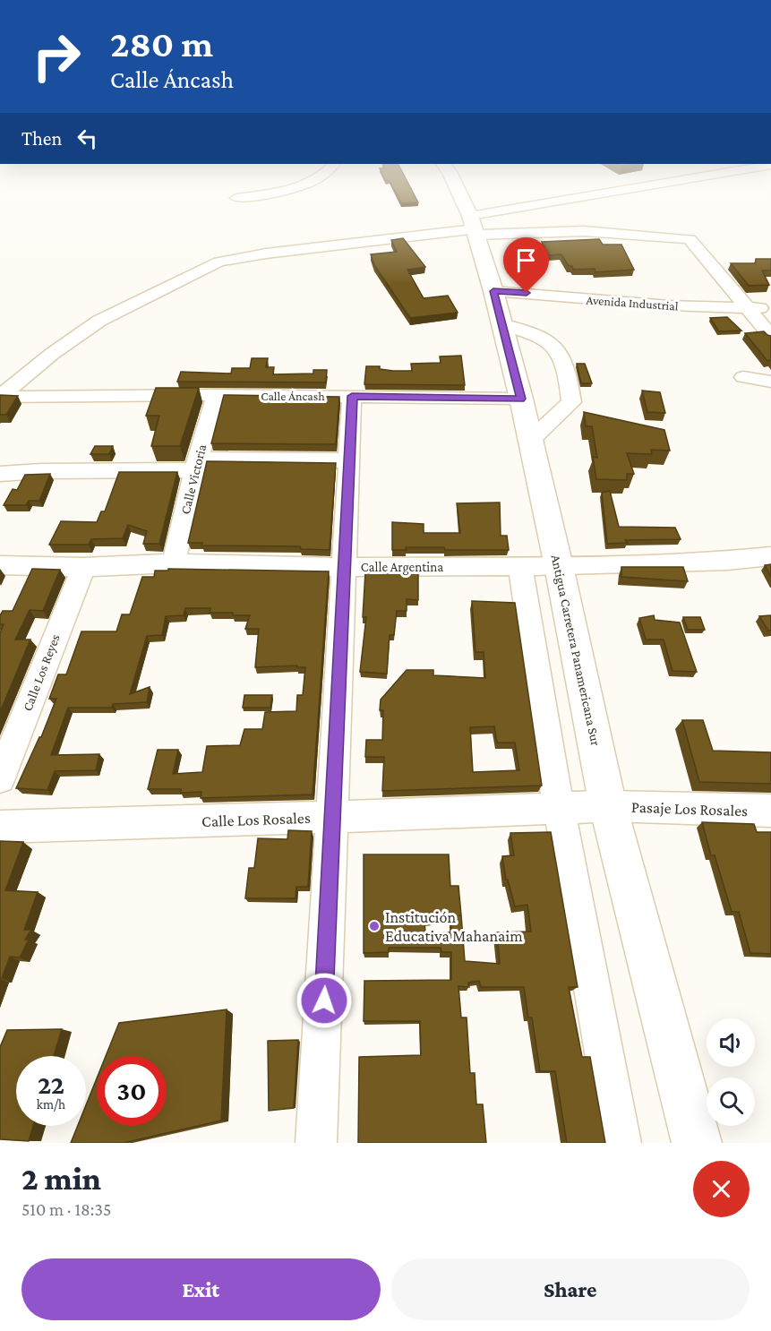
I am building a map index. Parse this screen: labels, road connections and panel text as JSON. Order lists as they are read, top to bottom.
{
  "streets": {
    "highway": ["Antigua Carretera Panamericana Sur"],
    "street": [
      "Avenida Industrial",
      "Calle Áncash",
      "Calle Victoria",
      "Calle Argentina",
      "Calle Los Reyes",
      "Pasaje Los Rosales",
      "Calle Los Rosales"
    ]
  },
  "crossings": [
    ["Avenida Industrial", "Antigua Carretera Panamericana Sur"],
    ["Calle Áncash", "Calle Victoria"],
    ["Calle Áncash", "Antigua Carretera Panamericana Sur"],
    ["Calle Victoria", "Calle Argentina"],
    ["Calle Argentina", "Antigua Carretera Panamericana Sur"],
    ["Calle Argentina", "Calle Los Reyes"],
    ["Antigua Carretera Panamericana Sur", "Pasaje Los Rosales"],
    ["Antigua Carretera Panamericana Sur", "Calle Los Rosales"],
    ["Pasaje Los Rosales", "Calle Los Rosales"]
  ],
  "places": ["Institución Educativa Mahanaim"],
  "page": {
    "turn": ["280 m", "Calle Áncash"],
    "then": "Then",
    "speed": "22 km/h",
    "limit": "30",
    "heading": ["2 min", "510 m · 18:35"],
    "buttons": ["Exit", "Share"]
  }
}
